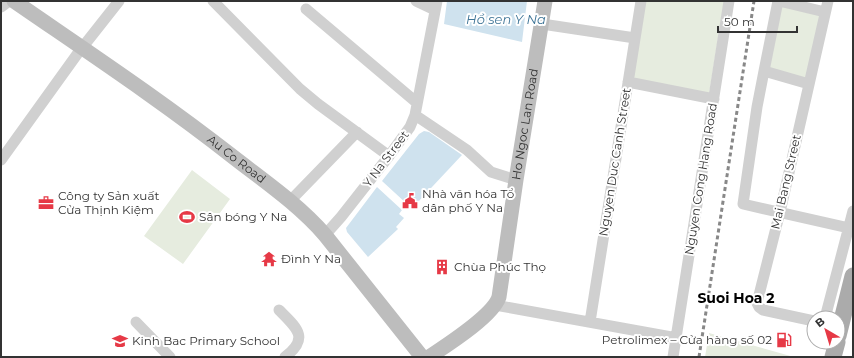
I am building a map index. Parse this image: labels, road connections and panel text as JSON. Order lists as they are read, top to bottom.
{
  "streets": {
    "main road": ["Ho Ngoc Lan Road", "Au Co Road"],
    "street": [
      "Y Na Street",
      "Nguyen Duc Canh Street",
      "Nguyen Cong Hang Road",
      "Mai Bang Street"
    ]
  },
  "crossings": [
    ["Au Co Road", "Y Na Street"]
  ],
  "districts": ["Suoi Hoa 2"],
  "water": ["Hồ sen Y Na"],
  "places": {
    "public building": ["Nhà văn hóa Tổ dân phố Y Na"],
    "office": ["Công ty Sản xuất Cửa Thịnh Kiệm"],
    "sports": ["Sân bóng Y Na"],
    "temple": ["Đình Y Na"],
    "building": ["Chùa Phúc Thọ"],
    "fuel station": ["Petrolimex – Cửa hàng số 02"],
    "school or university": ["Kinh Bac Primary School"]
  },
  "scale_bar": "50 m",
  "north": "top left"
}
